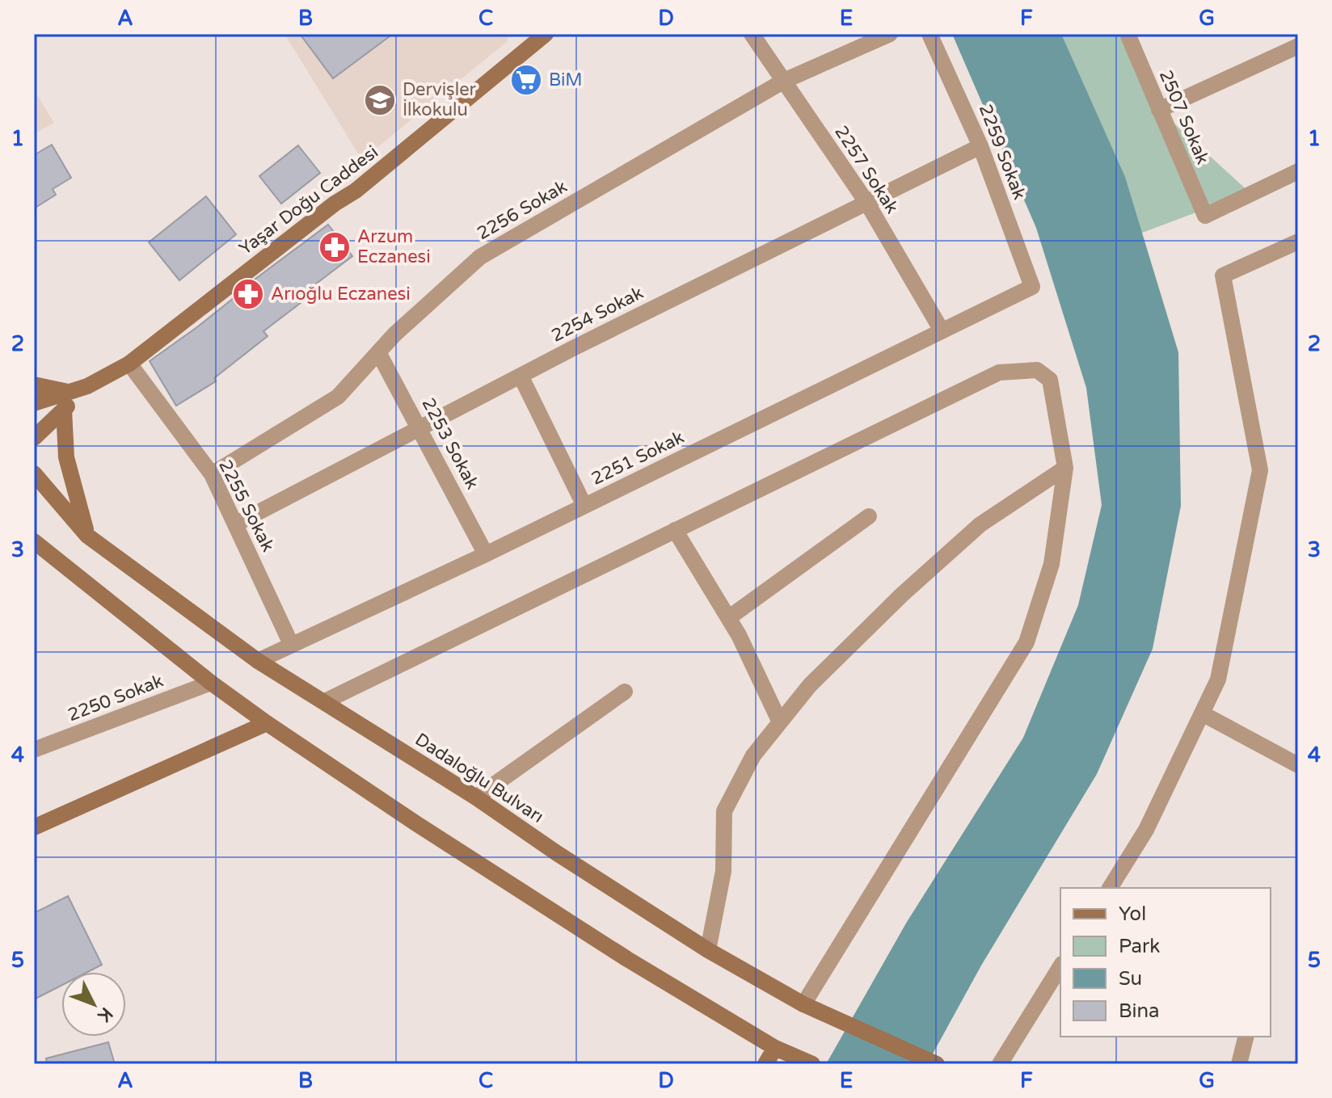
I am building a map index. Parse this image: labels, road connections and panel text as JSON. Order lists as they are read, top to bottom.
{
  "streets": {
    "main road": ["Yaşar Doğu Caddesi", "Dadaloğlu Bulvarı"],
    "street": [
      "2507 Sokak",
      "2259 Sokak",
      "2257 Sokak",
      "2256 Sokak",
      "2254 Sokak",
      "2253 Sokak",
      "2251 Sokak",
      "2255 Sokak",
      "2250 Sokak"
    ]
  },
  "crossings": [
    ["2259 Sokak", "2254 Sokak"],
    ["2259 Sokak", "2251 Sokak"],
    ["2257 Sokak", "2256 Sokak"],
    ["2257 Sokak", "2254 Sokak"],
    ["2257 Sokak", "2251 Sokak"],
    ["Yaşar Doğu Caddesi", "2255 Sokak"],
    ["2256 Sokak", "2253 Sokak"],
    ["2256 Sokak", "2255 Sokak"],
    ["2254 Sokak", "2253 Sokak"],
    ["2254 Sokak", "2255 Sokak"],
    ["2253 Sokak", "2251 Sokak"],
    ["2251 Sokak", "2255 Sokak"],
    ["2251 Sokak", "Dadaloğlu Bulvarı"]
  ],
  "places": {
    "supermarket": ["BiM"],
    "school or university": ["Dervişler İlkokulu"],
    "pharmacy": ["Arzum Eczanesi", "Arıoğlu Eczanesi"]
  },
  "legend": [
    "Yol",
    "Park",
    "Su",
    "Bina"
  ],
  "north": "bottom right",
  "grid": {
    "columns": [
      "A",
      "B",
      "C",
      "D",
      "E",
      "F",
      "G"
    ],
    "rows": [
      "1",
      "2",
      "3",
      "4",
      "5"
    ]
  }
}
